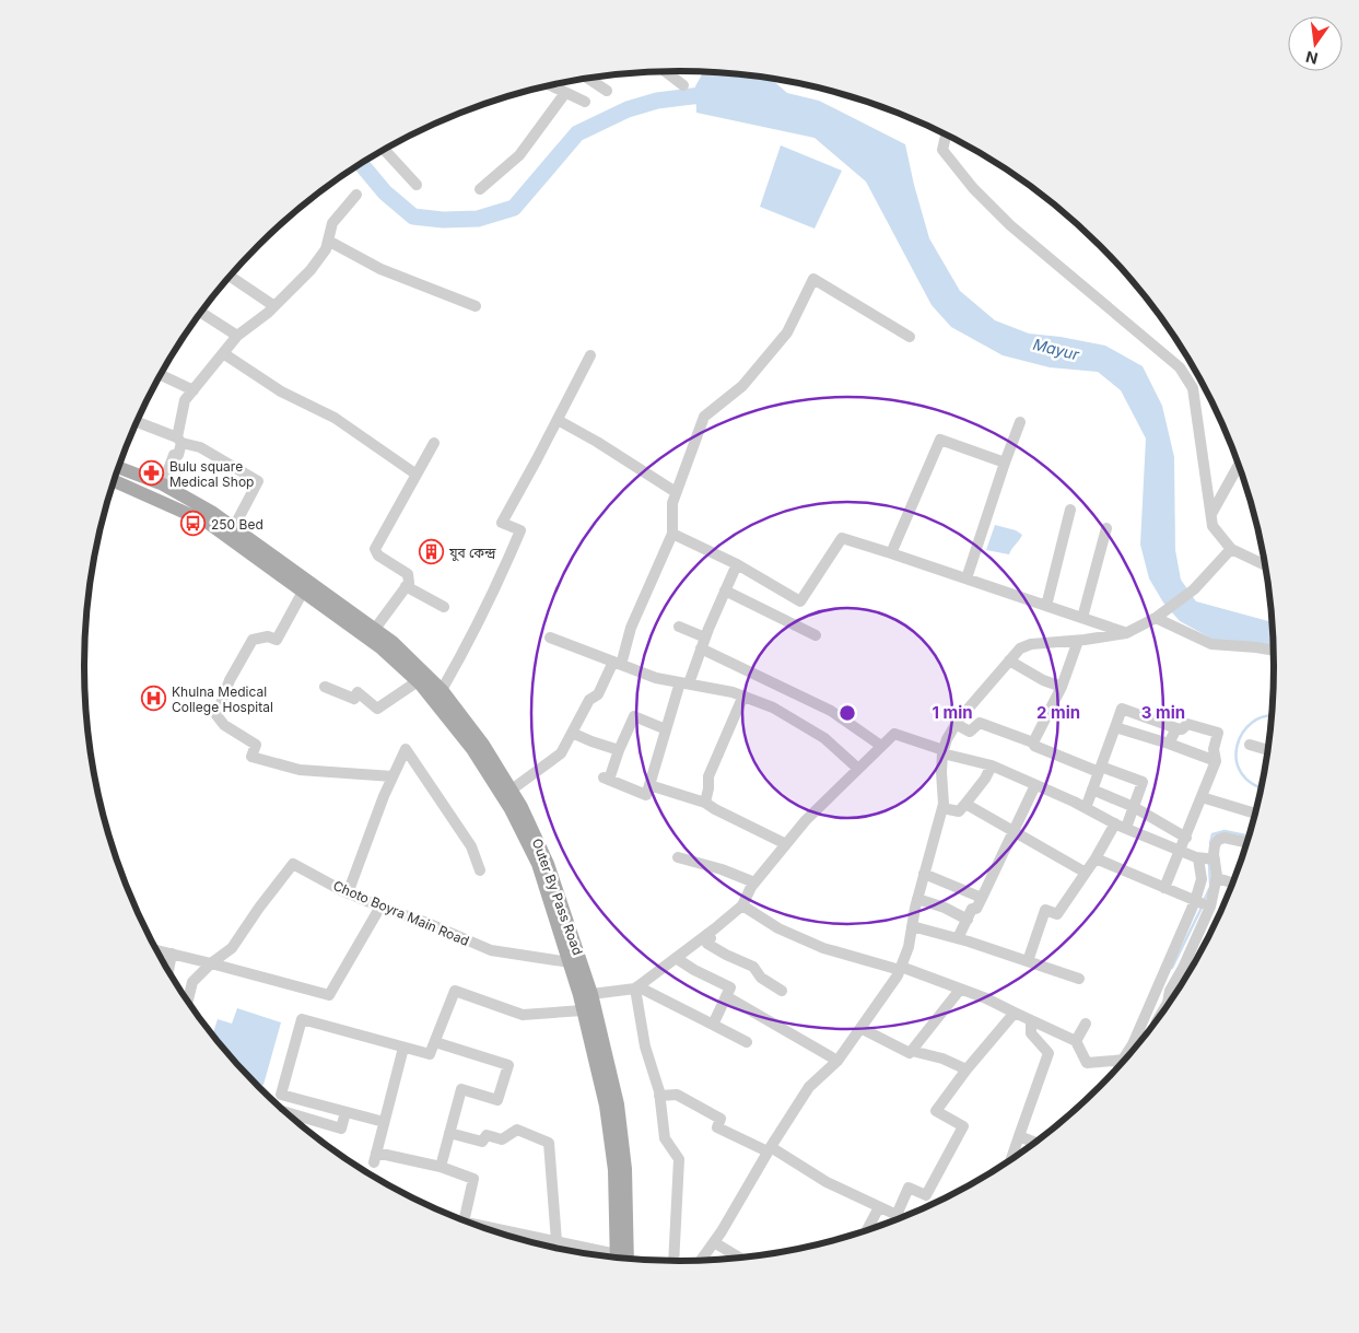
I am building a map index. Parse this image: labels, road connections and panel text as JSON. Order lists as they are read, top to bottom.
{
  "streets": {
    "main road": ["Outer By Pass Road"],
    "street": ["Choto Boyra Main Road"]
  },
  "crossings": [
    ["Outer By Pass Road", "Choto Boyra Main Road"]
  ],
  "water": ["Mayur"],
  "places": {
    "pharmacy": ["Bulu square Medical Shop"],
    "bus stop": ["250 Bed"],
    "building": ["যুব কেন্দ্র"],
    "hospital": ["Khulna Medical College Hospital"]
  },
  "north": "bottom",
  "rings": ["1 min", "2 min", "3 min"]
}
